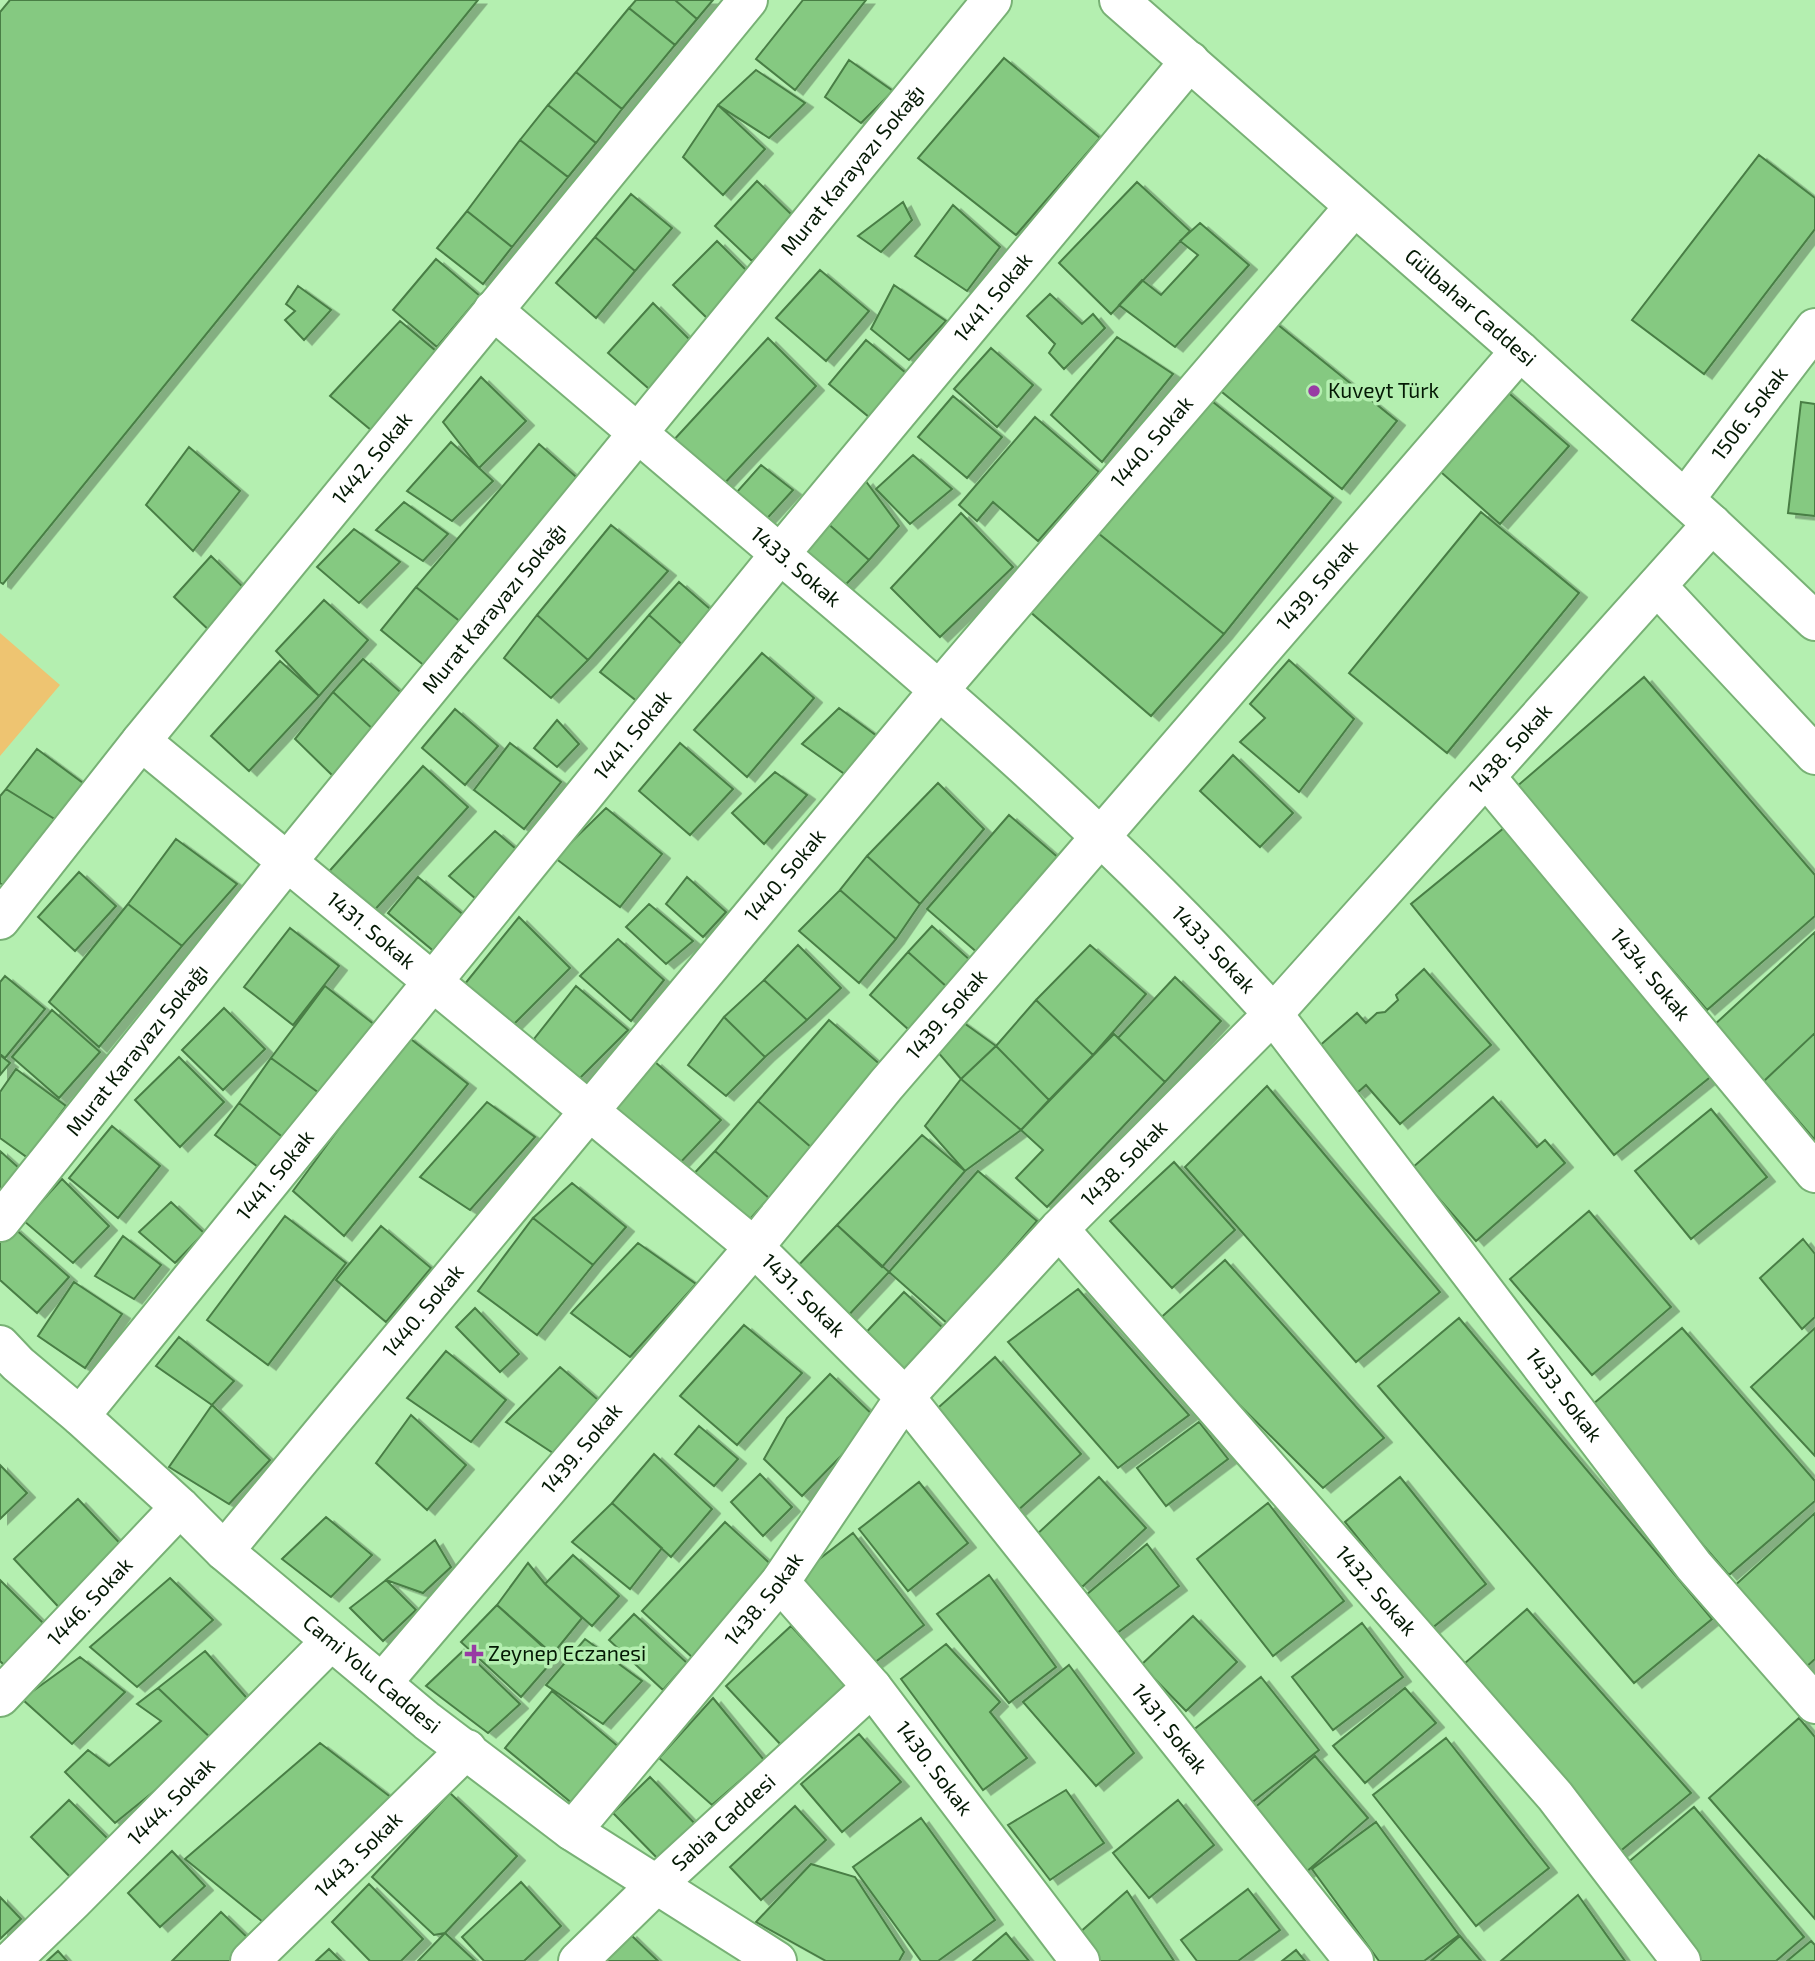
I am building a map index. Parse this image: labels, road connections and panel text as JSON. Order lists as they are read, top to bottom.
{
  "streets": {
    "street": [
      "Murat Karayazı Sokağı",
      "1441. Sokak",
      "Gülbahar Caddesi",
      "1506. Sokak",
      "1440. Sokak",
      "1442. Sokak",
      "1433. Sokak",
      "1439. Sokak",
      "1438. Sokak",
      "1431. Sokak",
      "1434. Sokak",
      "1432. Sokak",
      "1446. Sokak",
      "Cami Yolu Caddesi",
      "1430. Sokak",
      "1444. Sokak",
      "Sabia Caddesi",
      "1443. Sokak"
    ]
  },
  "crossings": [
    ["Murat Karayazı Sokağı", "1433. Sokak"],
    ["Murat Karayazı Sokağı", "1431. Sokak"],
    ["1441. Sokak", "Gülbahar Caddesi"],
    ["1441. Sokak", "1433. Sokak"],
    ["1441. Sokak", "1431. Sokak"],
    ["1441. Sokak", "Cami Yolu Caddesi"],
    ["Gülbahar Caddesi", "1506. Sokak"],
    ["Gülbahar Caddesi", "1440. Sokak"],
    ["Gülbahar Caddesi", "1439. Sokak"],
    ["Gülbahar Caddesi", "1438. Sokak"],
    ["1440. Sokak", "1433. Sokak"],
    ["1440. Sokak", "1431. Sokak"],
    ["1440. Sokak", "Cami Yolu Caddesi"],
    ["1442. Sokak", "1433. Sokak"],
    ["1442. Sokak", "1431. Sokak"],
    ["1433. Sokak", "1439. Sokak"],
    ["1433. Sokak", "1438. Sokak"],
    ["1439. Sokak", "1431. Sokak"],
    ["1439. Sokak", "Cami Yolu Caddesi"],
    ["1438. Sokak", "1431. Sokak"],
    ["1438. Sokak", "1434. Sokak"],
    ["1438. Sokak", "1432. Sokak"],
    ["1438. Sokak", "Cami Yolu Caddesi"],
    ["1438. Sokak", "1430. Sokak"],
    ["1446. Sokak", "Cami Yolu Caddesi"],
    ["Cami Yolu Caddesi", "1444. Sokak"],
    ["Cami Yolu Caddesi", "Sabia Caddesi"],
    ["Cami Yolu Caddesi", "1443. Sokak"],
    ["1430. Sokak", "Sabia Caddesi"]
  ],
  "places": {
    "other": ["Kuveyt Türk"],
    "health": ["Zeynep Eczanesi"]
  }
}
